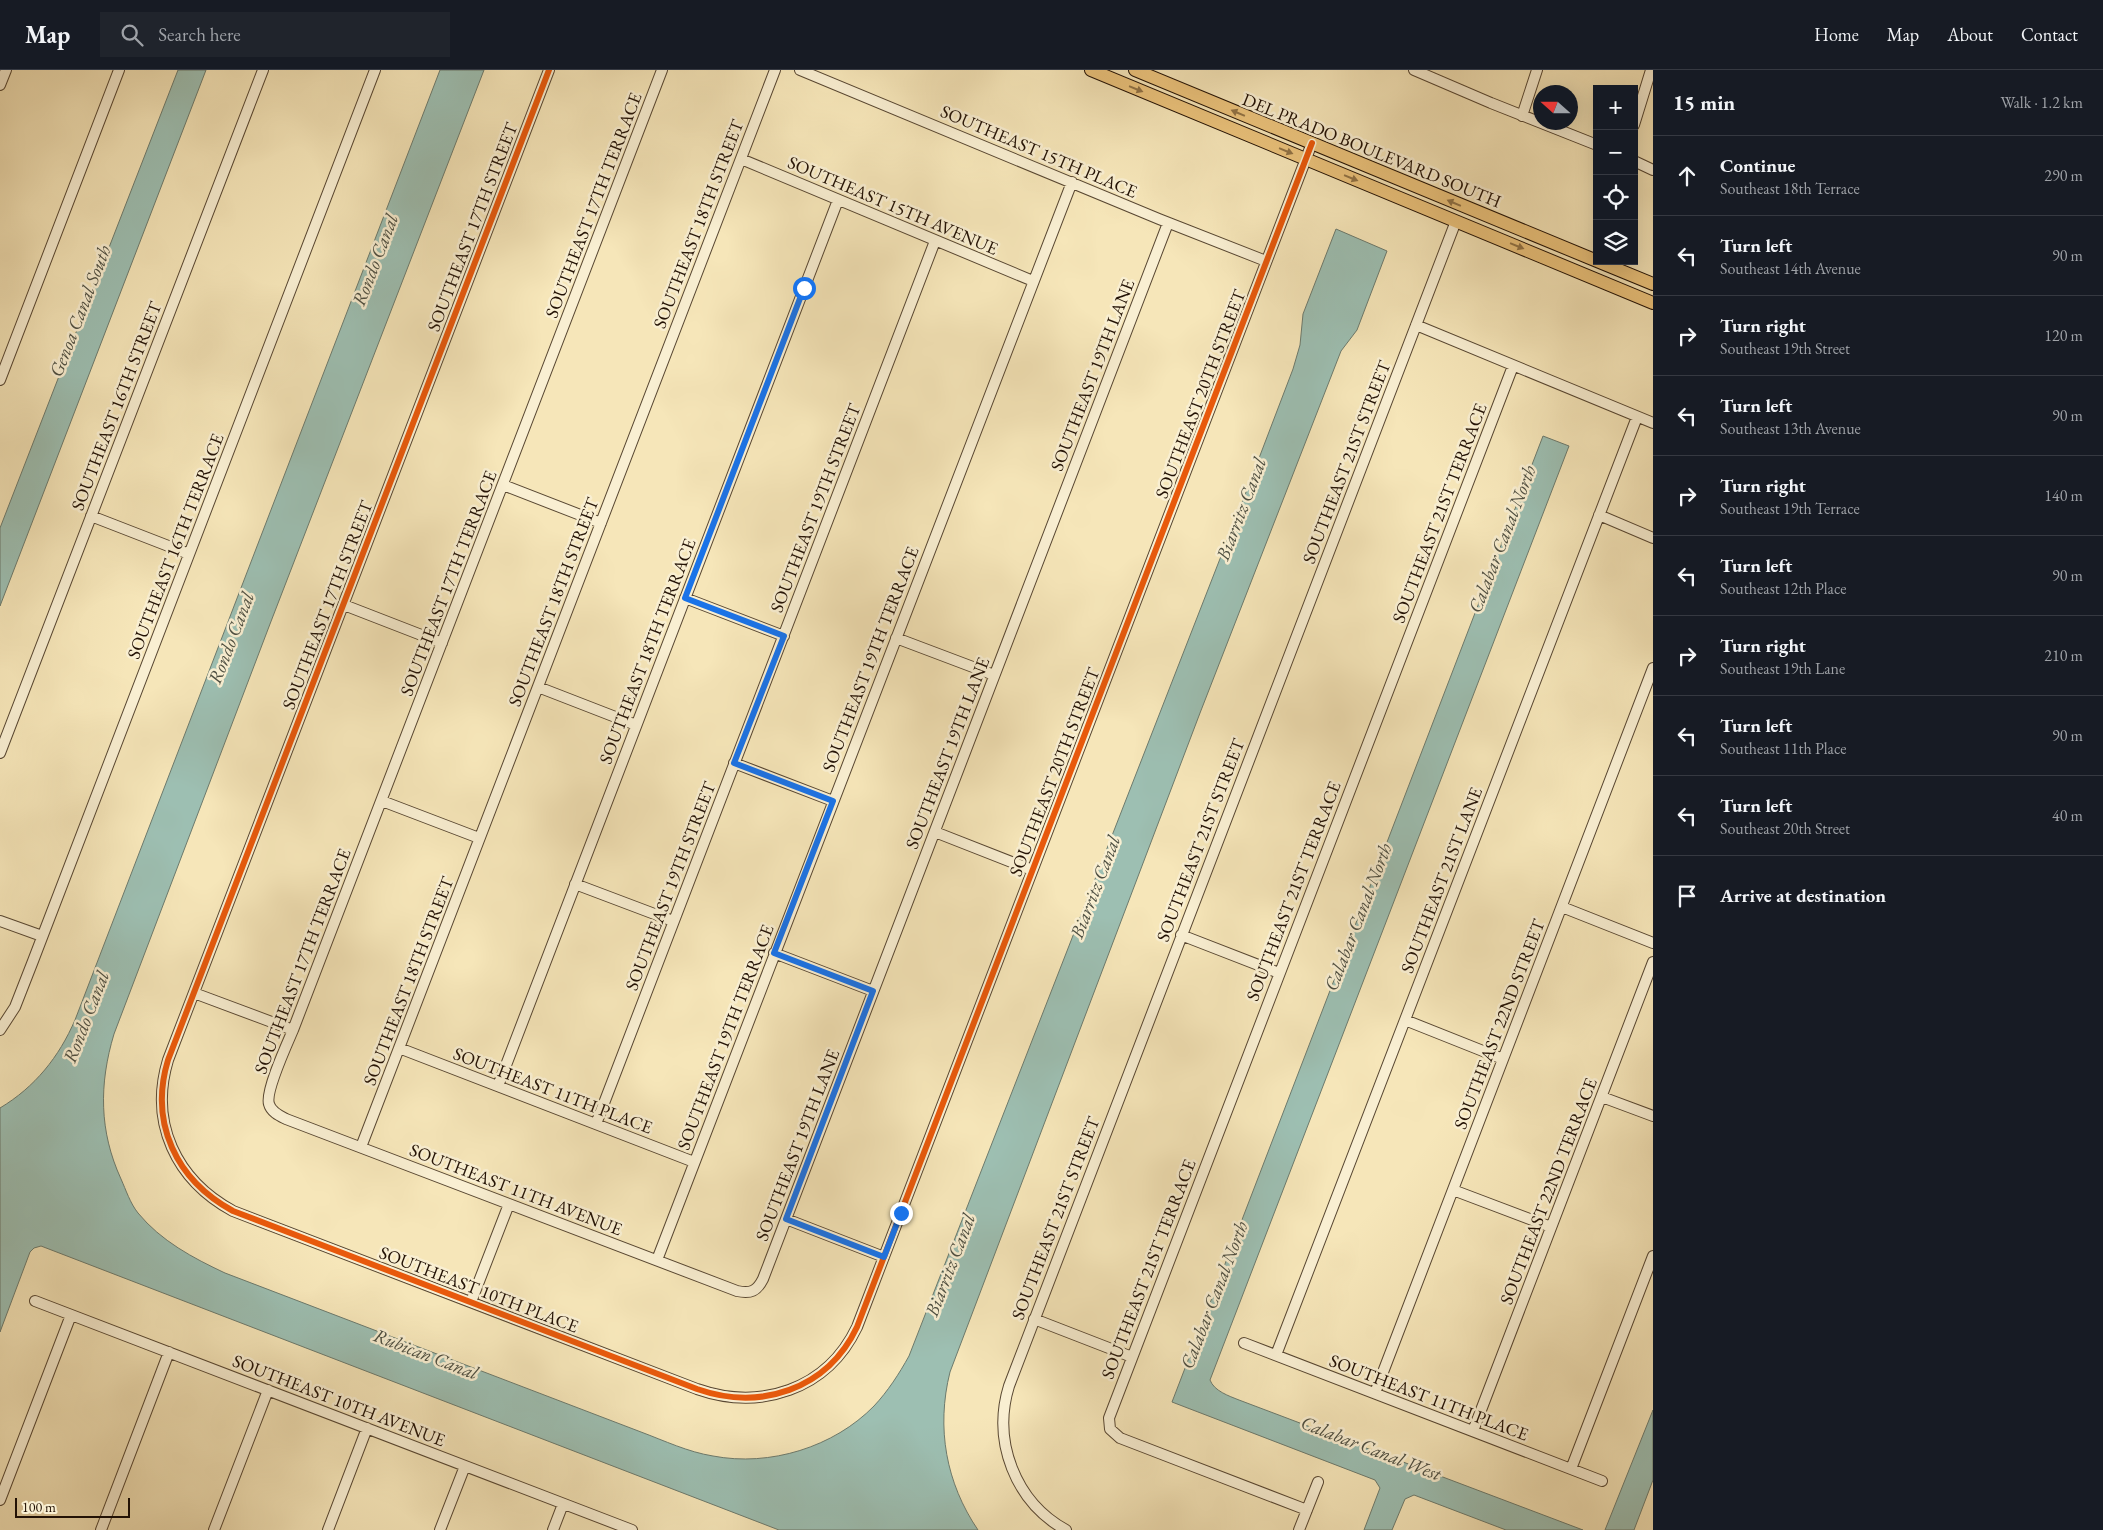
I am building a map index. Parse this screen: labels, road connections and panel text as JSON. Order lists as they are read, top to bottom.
{
  "streets": {
    "main road": ["DEL PRADO BOULEVARD SOUTH"],
    "street": [
      "SOUTHEAST 15TH PLACE",
      "SOUTHEAST 17TH TERRACE",
      "SOUTHEAST 15TH AVENUE",
      "SOUTHEAST 18TH STREET",
      "SOUTHEAST 17TH STREET",
      "SOUTHEAST 19TH LANE",
      "SOUTHEAST 20TH STREET",
      "SOUTHEAST 16TH STREET",
      "SOUTHEAST 21ST STREET",
      "SOUTHEAST 19TH STREET",
      "SOUTHEAST 21ST TERRACE",
      "SOUTHEAST 16TH TERRACE",
      "SOUTHEAST 18TH TERRACE",
      "SOUTHEAST 19TH TERRACE",
      "SOUTHEAST 21ST LANE",
      "SOUTHEAST 22ND STREET",
      "SOUTHEAST 11TH PLACE",
      "SOUTHEAST 11TH AVENUE",
      "SOUTHEAST 22ND TERRACE",
      "SOUTHEAST 10TH PLACE",
      "SOUTHEAST 10TH AVENUE"
    ]
  },
  "crossings": [
    ["DEL PRADO BOULEVARD SOUTH", "SOUTHEAST 20TH STREET"],
    ["DEL PRADO BOULEVARD SOUTH", "SOUTHEAST 21ST STREET"],
    ["SOUTHEAST 15TH PLACE", "SOUTHEAST 19TH LANE"],
    ["SOUTHEAST 15TH PLACE", "SOUTHEAST 20TH STREET"],
    ["SOUTHEAST 15TH PLACE", "SOUTHEAST 19TH TERRACE"],
    ["SOUTHEAST 17TH TERRACE", "SOUTHEAST 11TH AVENUE"],
    ["SOUTHEAST 15TH AVENUE", "SOUTHEAST 18TH STREET"],
    ["SOUTHEAST 15TH AVENUE", "SOUTHEAST 19TH STREET"],
    ["SOUTHEAST 15TH AVENUE", "SOUTHEAST 18TH TERRACE"],
    ["SOUTHEAST 15TH AVENUE", "SOUTHEAST 19TH TERRACE"],
    ["SOUTHEAST 18TH STREET", "SOUTHEAST 11TH PLACE"],
    ["SOUTHEAST 18TH STREET", "SOUTHEAST 11TH AVENUE"],
    ["SOUTHEAST 17TH STREET", "SOUTHEAST 10TH PLACE"],
    ["SOUTHEAST 19TH LANE", "SOUTHEAST 11TH AVENUE"],
    ["SOUTHEAST 20TH STREET", "SOUTHEAST 10TH PLACE"],
    ["SOUTHEAST 19TH STREET", "SOUTHEAST 11TH PLACE"],
    ["SOUTHEAST 18TH TERRACE", "SOUTHEAST 11TH PLACE"],
    ["SOUTHEAST 19TH TERRACE", "SOUTHEAST 11TH PLACE"],
    ["SOUTHEAST 19TH TERRACE", "SOUTHEAST 11TH AVENUE"],
    ["SOUTHEAST 21ST LANE", "SOUTHEAST 11TH PLACE"],
    ["SOUTHEAST 22ND STREET", "SOUTHEAST 11TH PLACE"],
    ["SOUTHEAST 11TH PLACE", "SOUTHEAST 22ND TERRACE"]
  ],
  "water": [
    "Rondo Canal",
    "Genoa Canal South",
    "Biarritz Canal",
    "Calabar Canal North",
    "Rubican Canal",
    "Calabar Canal West"
  ],
  "scale_bar": "100 m",
  "north": "left",
  "page": {
    "header": "Map",
    "search": "Search here",
    "nav": [
      "Home",
      "Map",
      "About",
      "Contact"
    ],
    "heading": ["15 min", "Walk · 1.2 km"],
    "map_buttons": ["+", "−"],
    "list": [
      ["Continue", "Southeast 18th Terrace", "290 m"],
      ["Turn left", "Southeast 14th Avenue", "90 m"],
      ["Turn right", "Southeast 19th Street", "120 m"],
      ["Turn left", "Southeast 13th Avenue", "90 m"],
      ["Turn right", "Southeast 19th Terrace", "140 m"],
      ["Turn left", "Southeast 12th Place", "90 m"],
      ["Turn right", "Southeast 19th Lane", "210 m"],
      ["Turn left", "Southeast 11th Place", "90 m"],
      ["Turn left", "Southeast 20th Street", "40 m"],
      "Arrive at destination"
    ],
    "scale": "100 m"
  }
}
